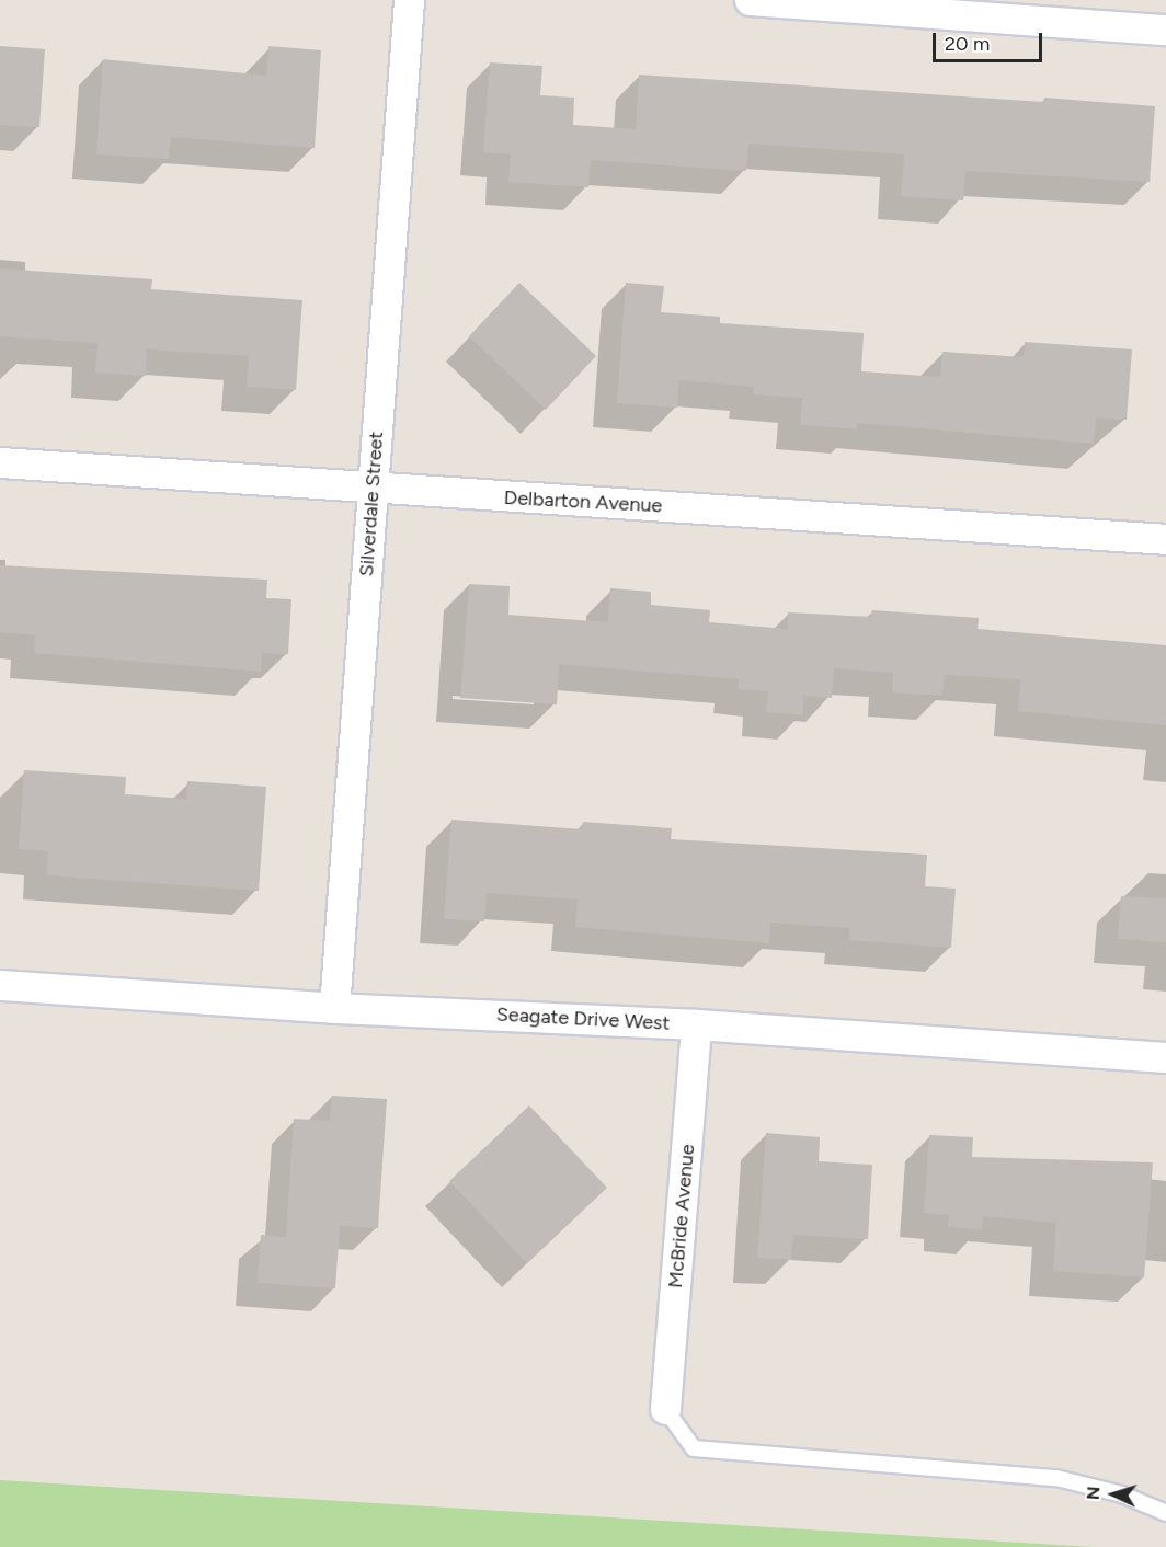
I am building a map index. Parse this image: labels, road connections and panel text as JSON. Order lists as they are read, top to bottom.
{
  "streets": {
    "street": [
      "Delbarton Avenue",
      "Silverdale Street",
      "Seagate Drive West",
      "McBride Avenue"
    ]
  },
  "crossings": [
    ["Delbarton Avenue", "Silverdale Street"],
    ["Silverdale Street", "Seagate Drive West"],
    ["Seagate Drive West", "McBride Avenue"]
  ],
  "scale_bar": "20 m",
  "north": "left"
}
